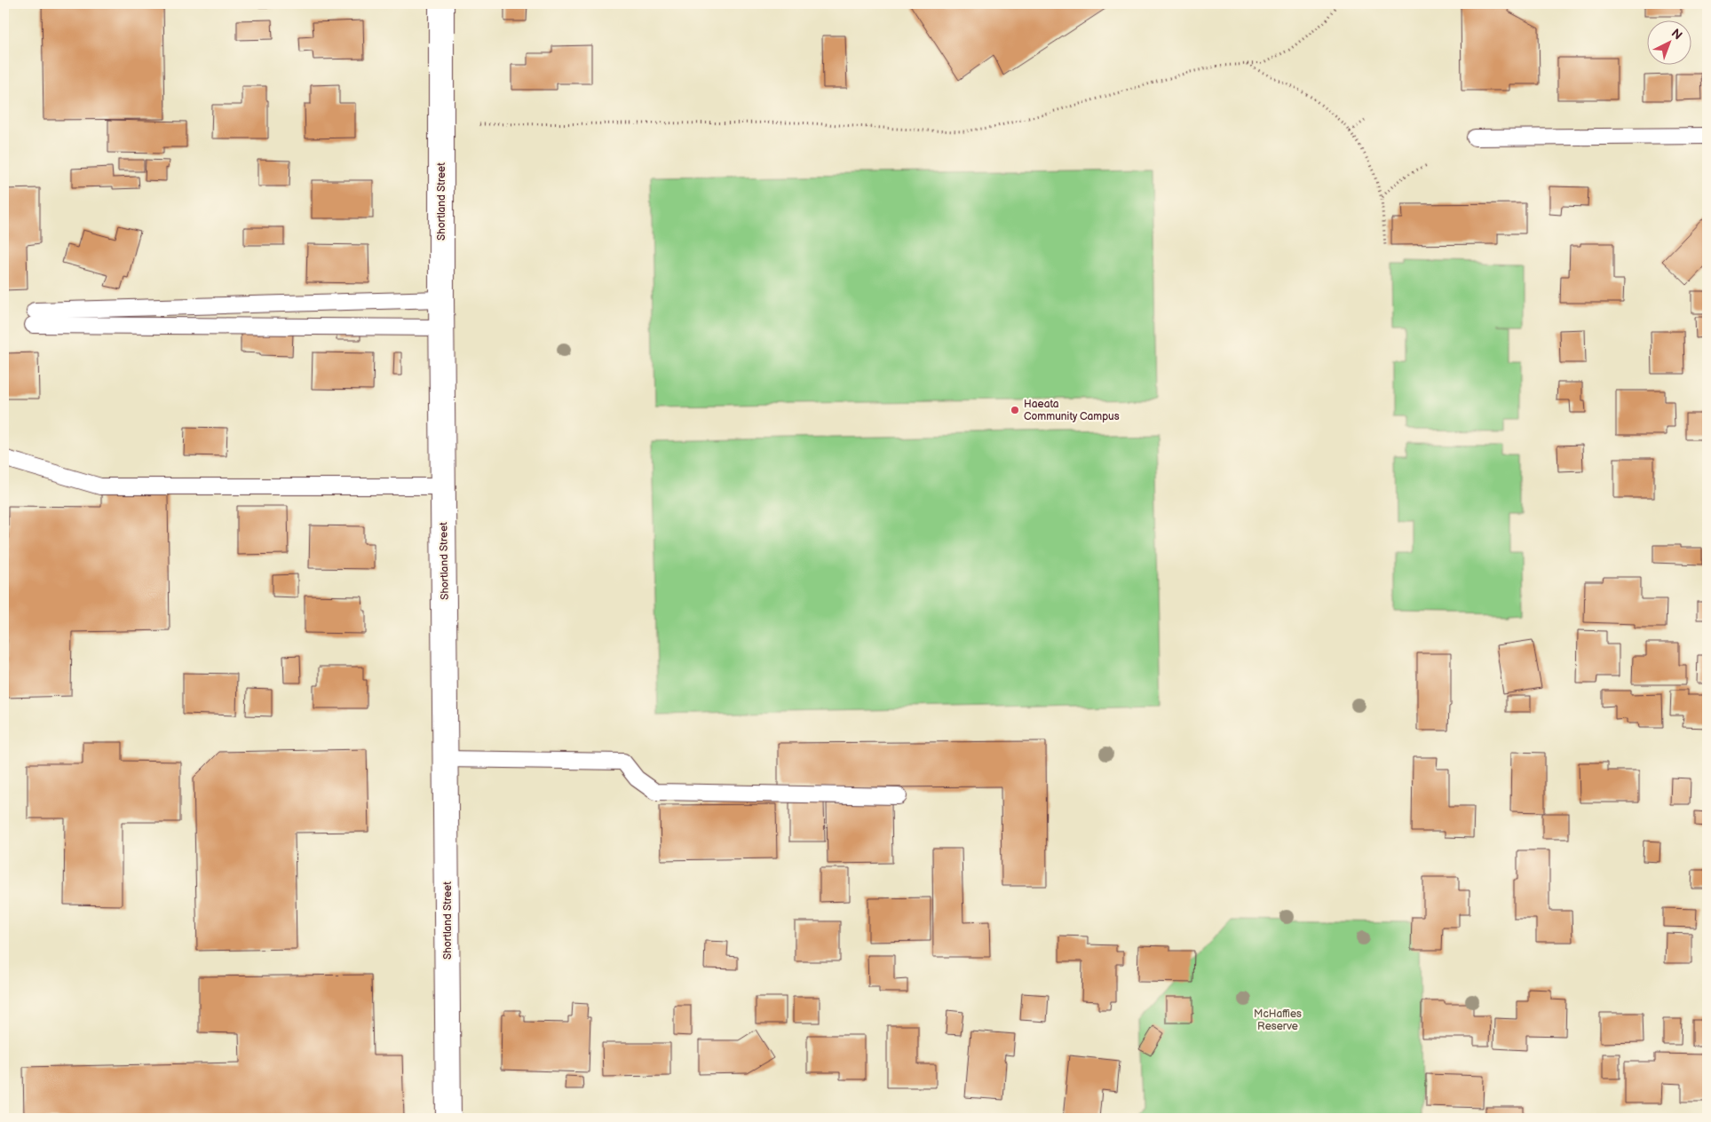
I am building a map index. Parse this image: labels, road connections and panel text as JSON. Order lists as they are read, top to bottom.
{
  "streets": {
    "street": ["Shortland Street"]
  },
  "parks": ["McHaffies Reserve"],
  "places": ["Haeata Community Campus"],
  "north": "top right"
}
